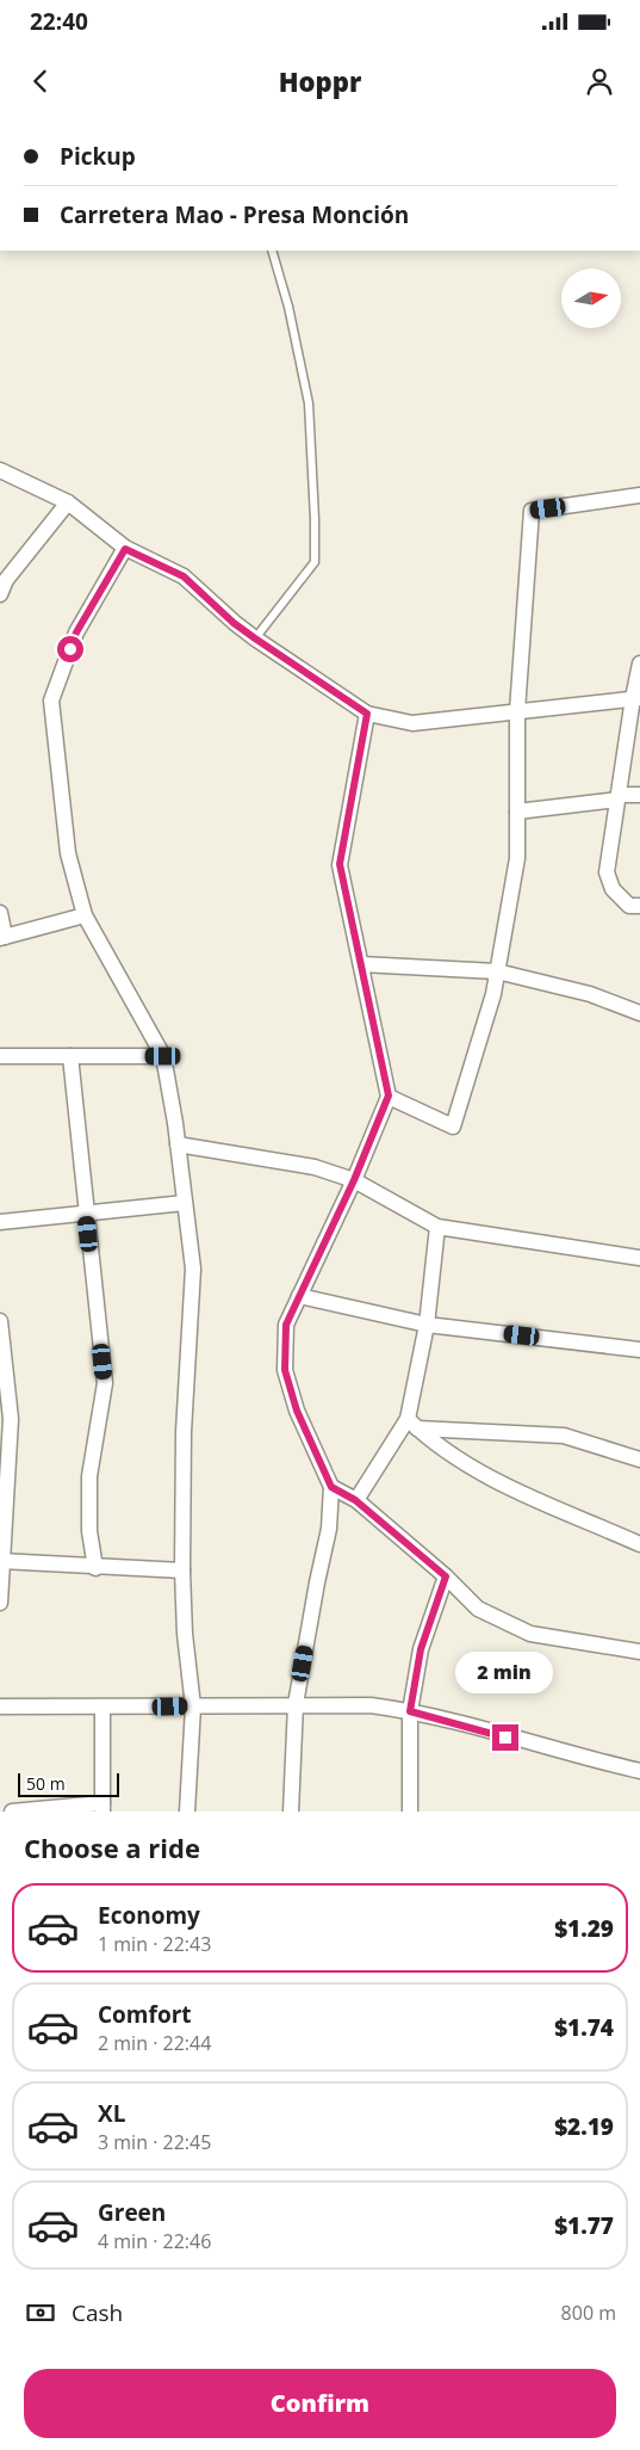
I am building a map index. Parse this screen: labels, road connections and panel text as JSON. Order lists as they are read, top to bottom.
{
  "scale_bar": "50 m",
  "north": "right",
  "page": {
    "status": "22:40",
    "header": "Hoppr",
    "banner": ["Pickup", "Carretera Mao - Presa Monción"],
    "bubble": "2 min",
    "scale": "50 m",
    "heading": "Choose a ride",
    "list": [
      {
        "name": "Economy",
        "note": "1 min · 22:43",
        "value": "$1.29"
      },
      {
        "name": "Comfort",
        "note": "2 min · 22:44",
        "value": "$1.74"
      },
      {
        "name": "XL",
        "note": "3 min · 22:45",
        "value": "$2.19"
      },
      {
        "name": "Green",
        "note": "4 min · 22:46",
        "value": "$1.77"
      }
    ],
    "pay": ["Cash", "800 m"],
    "buttons": "Confirm"
  }
}
